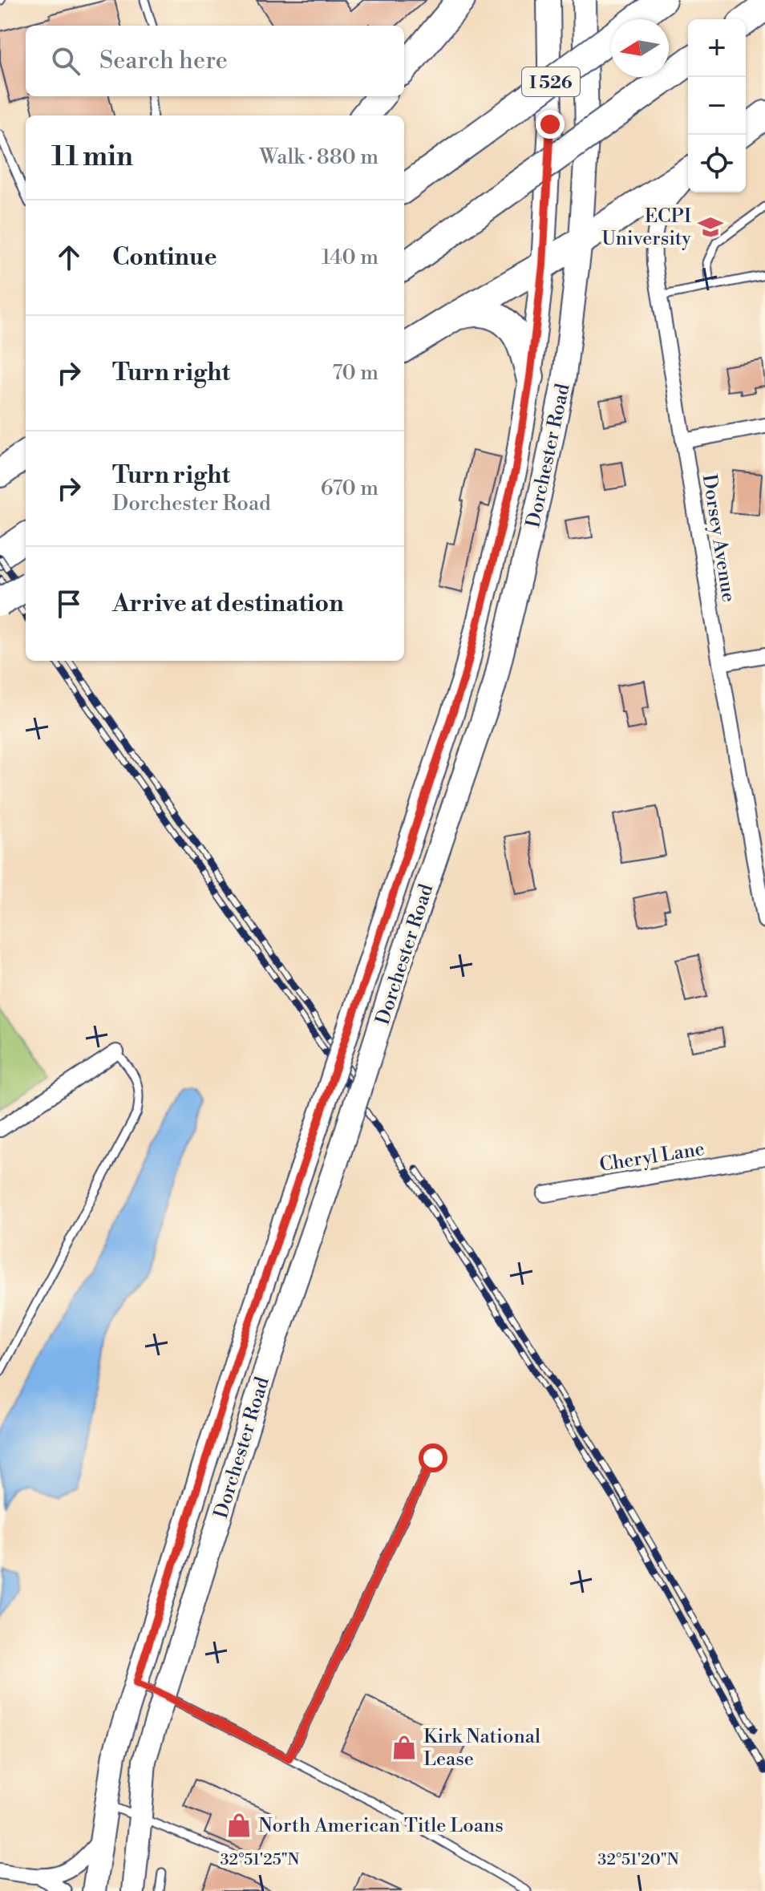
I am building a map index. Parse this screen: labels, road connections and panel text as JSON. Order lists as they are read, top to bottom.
{
  "streets": {
    "highway": ["I 526"],
    "main road": ["Dorchester Road"],
    "street": ["Dorsey Avenue", "Cheryl Lane"]
  },
  "places": {
    "school or university": ["ECPI University"],
    "shop": ["Kirk National Lease", "North American Title Loans"]
  },
  "north": "left",
  "page": {
    "map_buttons": ["+", "−"],
    "search": "Search here",
    "heading": ["11 min", "Walk · 880 m"],
    "list": [
      ["Continue", "140 m"],
      ["Turn right", "70 m"],
      ["Turn right", "Dorchester Road", "670 m"],
      "Arrive at destination"
    ]
  },
  "coordinates": ["32°51'25\"N", "32°51'20\"N"]
}
